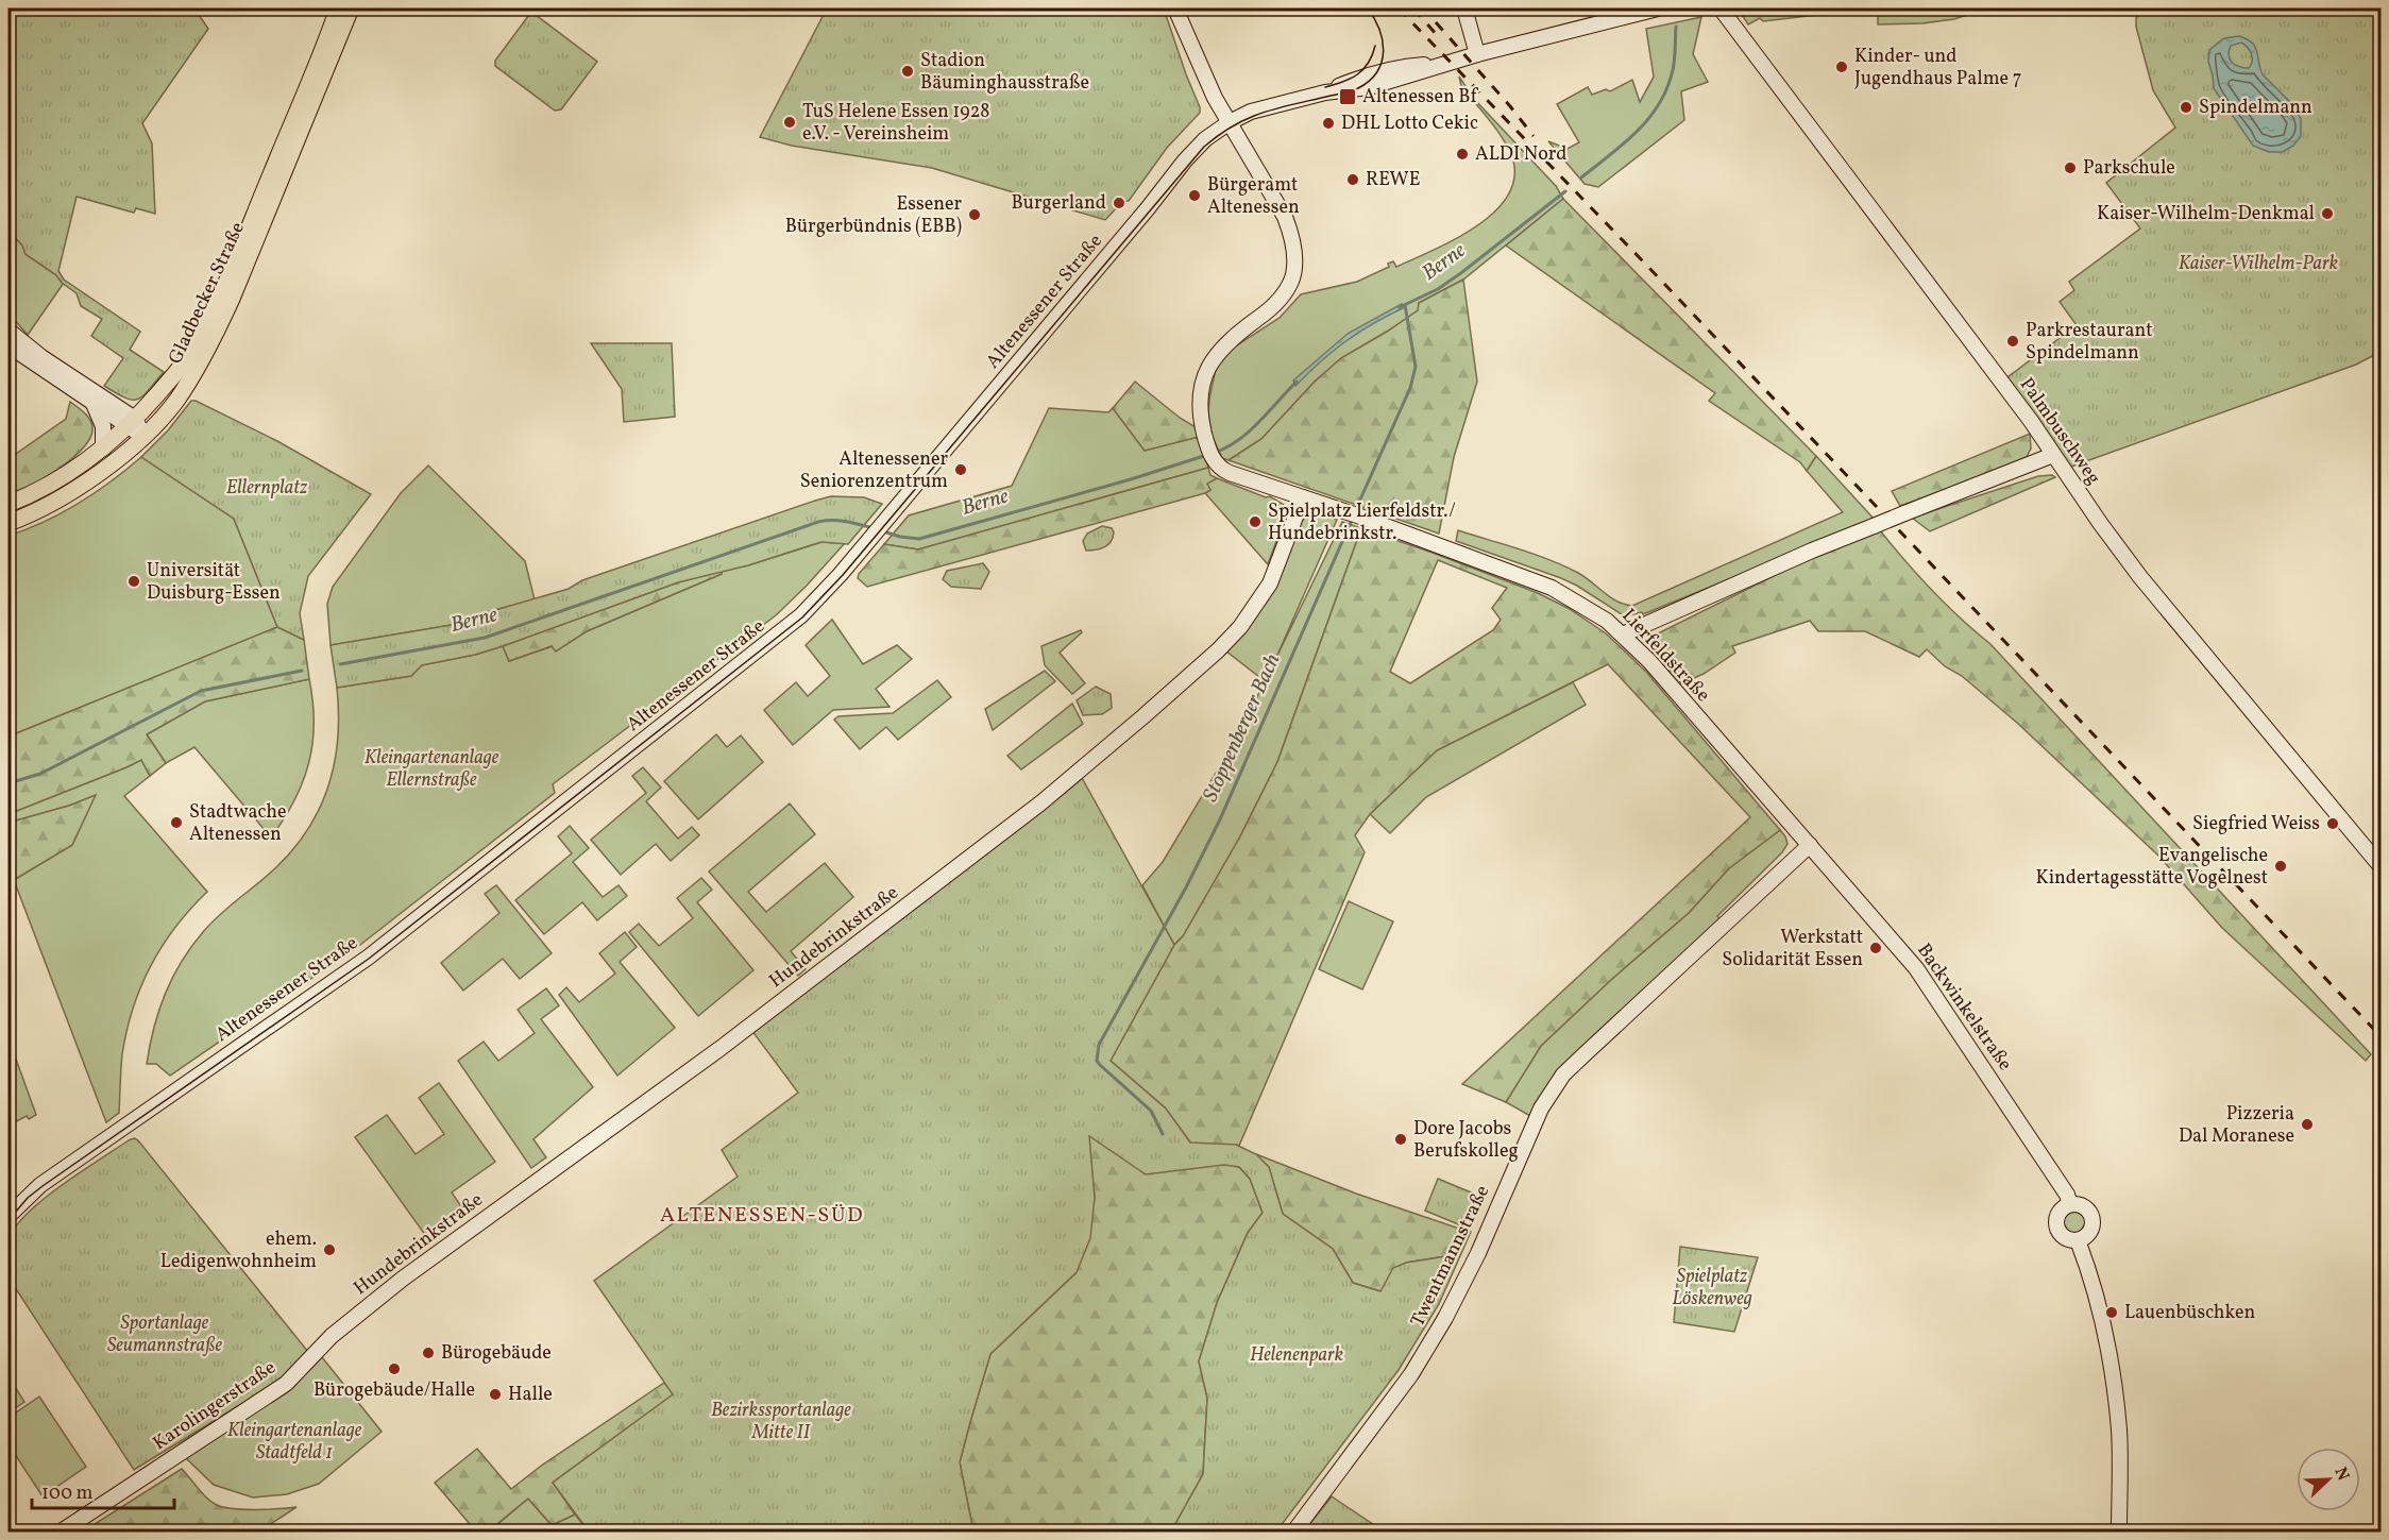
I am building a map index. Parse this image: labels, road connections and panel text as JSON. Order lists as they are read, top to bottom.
{
  "streets": {
    "main road": [
      "Gladbecker Straße",
      "Altenessener Straße",
      "Palmbuschweg",
      "Lierfeldstraße",
      "Hundebrinkstraße",
      "Backwinkelstraße",
      "Twentmannstraße",
      "Karolingerstraße"
    ]
  },
  "crossings": [
    ["Altenessener Straße", "Lierfeldstraße"],
    ["Lierfeldstraße", "Hundebrinkstraße"],
    ["Lierfeldstraße", "Backwinkelstraße"],
    ["Lierfeldstraße", "Twentmannstraße"],
    ["Hundebrinkstraße", "Karolingerstraße"],
    ["Backwinkelstraße", "Twentmannstraße"]
  ],
  "districts": ["ALTENESSEN-SÜD"],
  "water": ["Berne", "Stoppenberger Bach"],
  "parks": [
    "Kaiser-Wilhelm-Park",
    "Ellernplatz",
    "Kleingartenanlage Ellernstraße",
    "Spielplatz Löskenweg",
    "Sportanlage Seumannstraße",
    "Helenenpark",
    "Bezirkssportanlage Mitte II",
    "Kleingartenanlage Stadtfeld 1"
  ],
  "places": {
    "other": [
      "Kinder- und Jugendhaus Palme 7",
      "Stadion Bäuminghausstraße",
      "Spindelmann",
      "TuS Helene Essen 1928 e.V. - Vereinsheim",
      "DHL Lotto Cekic",
      "ALDI Nord",
      "Parkschule",
      "REWE",
      "Bürgeramt Altenessen",
      "Burgerland",
      "Kaiser-Wilhelm-Denkmal",
      "Essener Bürgerbündnis (EBB)",
      "Parkrestaurant Spindelmann",
      "Altenessener Seniorenzentrum",
      "Spielplatz Lierfeldstr./ Hundebrinkstr.",
      "Universität Duisburg-Essen",
      "Stadtwache Altenessen",
      "Siegfried Weiss",
      "Evangelische Kindertagesstätte Vogelnest",
      "Werkstatt Solidarität Essen",
      "Pizzeria Dal Moranese",
      "Dore Jacobs Berufskolleg",
      "ehem. Ledigenwohnheim",
      "Lauenbüschken",
      "Bürogebäude",
      "Bürogebäude/Halle",
      "Halle"
    ],
    "transit": ["Altenessen Bf"]
  },
  "scale_bar": "100 m",
  "north": "top right"
}
